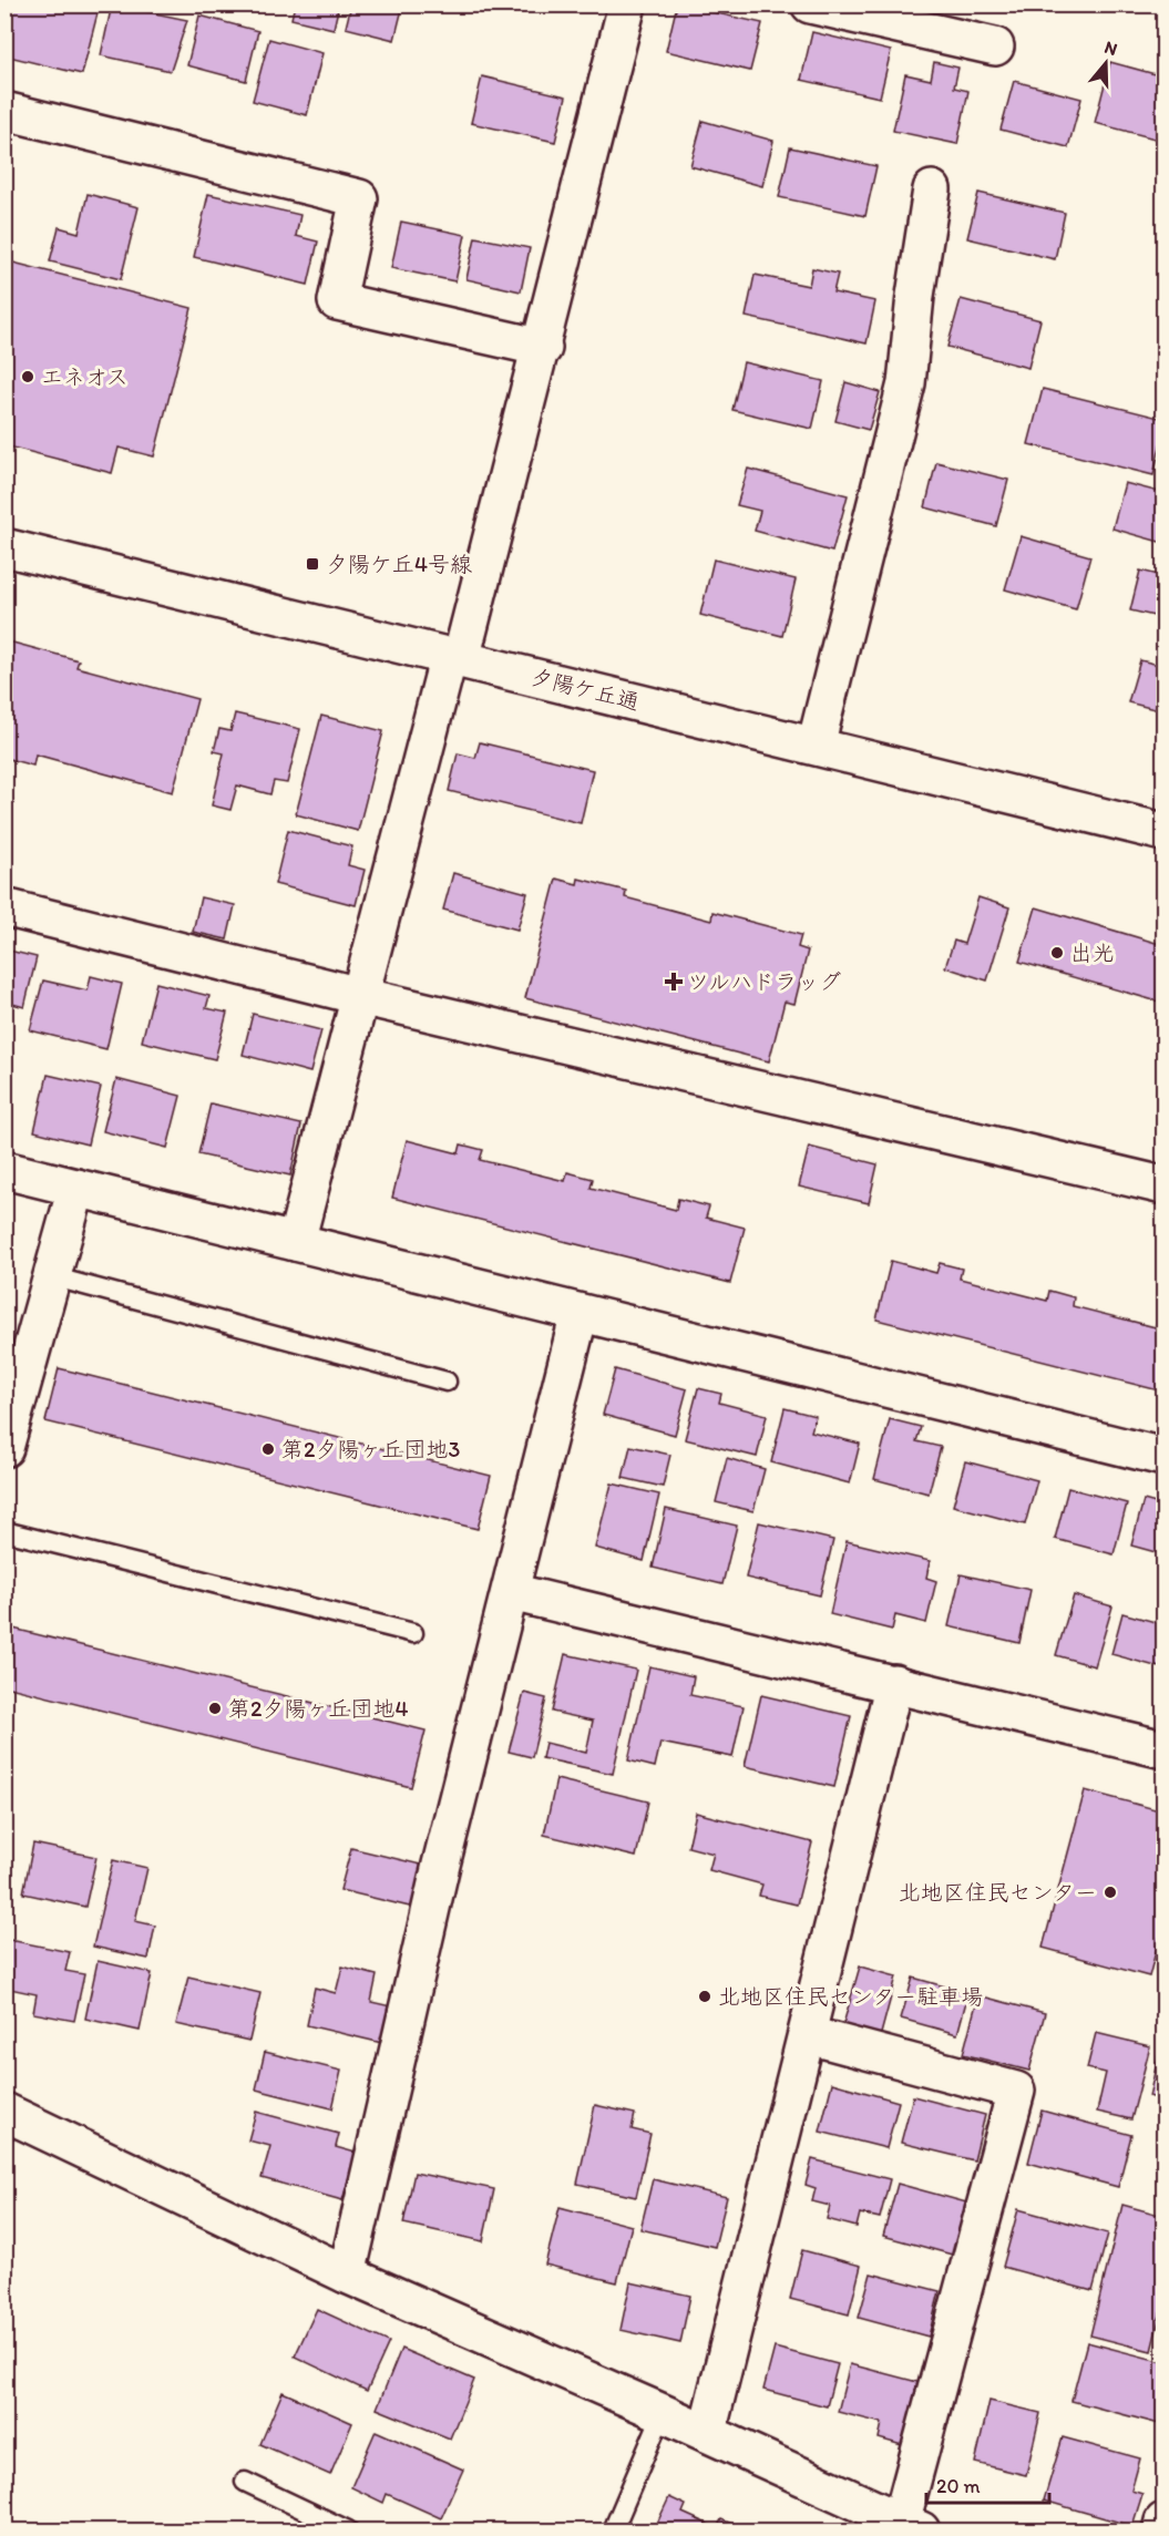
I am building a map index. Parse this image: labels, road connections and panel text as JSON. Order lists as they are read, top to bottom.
{
  "streets": {
    "street": ["夕陽ケ丘通"]
  },
  "places": {
    "other": [
      "エネオス",
      "出光",
      "第2夕陽ヶ丘団地3",
      "第2夕陽ヶ丘団地4",
      "北地区住民センター",
      "北地区住民センター駐車場"
    ],
    "transit": ["夕陽ケ丘4号線"],
    "health": ["ツルハドラッグ"]
  },
  "scale_bar": "20 m",
  "north": "top"
}
